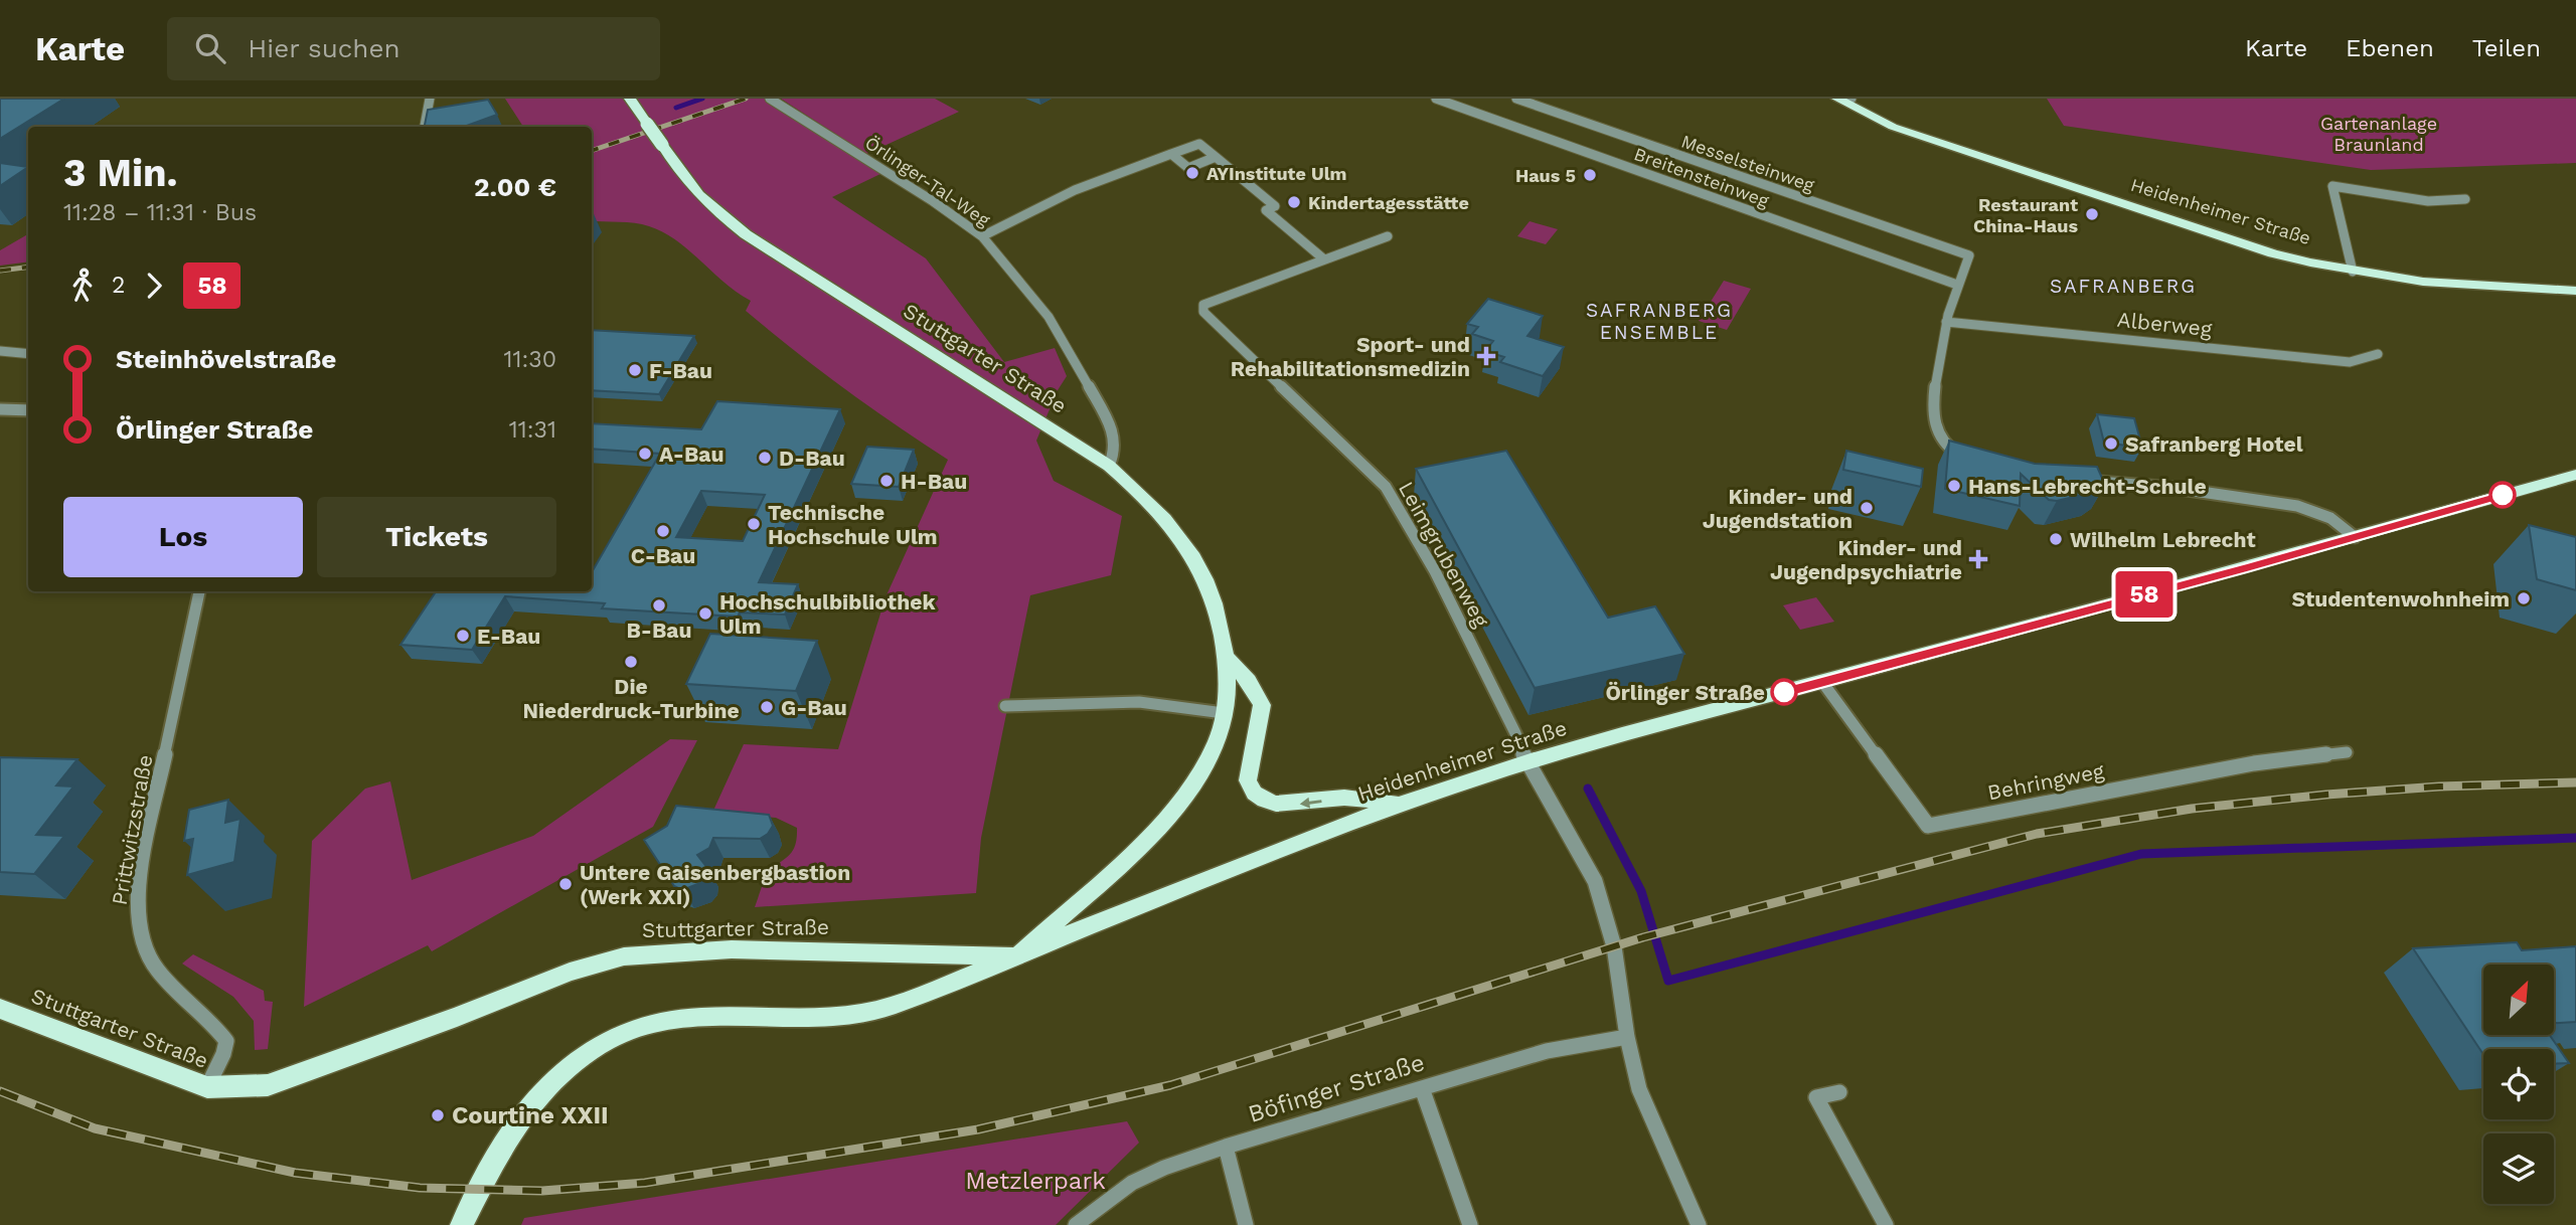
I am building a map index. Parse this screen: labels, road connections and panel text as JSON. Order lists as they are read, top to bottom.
{
  "streets": {
    "main road": ["Heidenheimer Straße", "Stuttgarter Straße"],
    "street": [
      "Messelsteinweg",
      "Breitensteinweg",
      "Örlinger-Tal-Weg",
      "Alberweg",
      "Leimgrubenweg",
      "Behringweg",
      "Prittwitzstraße",
      "Böfinger Straße"
    ]
  },
  "crossings": [
    ["Messelsteinweg", "Breitensteinweg"],
    ["Örlinger-Tal-Weg", "Stuttgarter Straße"],
    ["Heidenheimer Straße", "Stuttgarter Straße"],
    ["Heidenheimer Straße", "Leimgrubenweg"],
    ["Heidenheimer Straße", "Behringweg"],
    ["Stuttgarter Straße", "Prittwitzstraße"]
  ],
  "districts": ["SAFRANBERG", "SAFRANBERG ENSEMBLE"],
  "parks": ["Gartenanlage Braunland", "Metzlerpark"],
  "places": {
    "other": [
      "AYInstitute Ulm",
      "Haus 5",
      "Kindertagesstätte",
      "Restaurant China-Haus",
      "F-Bau",
      "Safranberg Hotel",
      "A-Bau",
      "D-Bau",
      "H-Bau",
      "Hans-Lebrecht-Schule",
      "Kinder- und Jugendstation",
      "Technische Hochschule Ulm",
      "C-Bau",
      "Wilhelm Lebrecht",
      "Studentenwohnheim",
      "B-Bau",
      "Hochschulbibliothek Ulm",
      "E-Bau",
      "Die Niederdruck-Turbine",
      "Örlinger Straße",
      "G-Bau",
      "Untere Gaisenbergbastion (Werk XXI)",
      "Courtine XXII"
    ],
    "health": ["Sport- und Rehabilitationsmedizin", "Kinder- und Jugendpsychiatrie"]
  },
  "lines": ["bus line 58"],
  "north": "top right",
  "page": {
    "header": "Karte",
    "search": "Hier suchen",
    "nav": ["Karte", "Ebenen", "Teilen"],
    "on_map": "58",
    "heading": ["3 Min.", "11:28 – 11:31 · Bus", "2.00 €"],
    "legs": ["2", "58"],
    "list": [
      {
        "name": "Steinhövelstraße",
        "value": "11:30"
      },
      {
        "name": "Örlinger Straße",
        "value": "11:31"
      }
    ],
    "buttons": ["Los", "Tickets"]
  }
}
